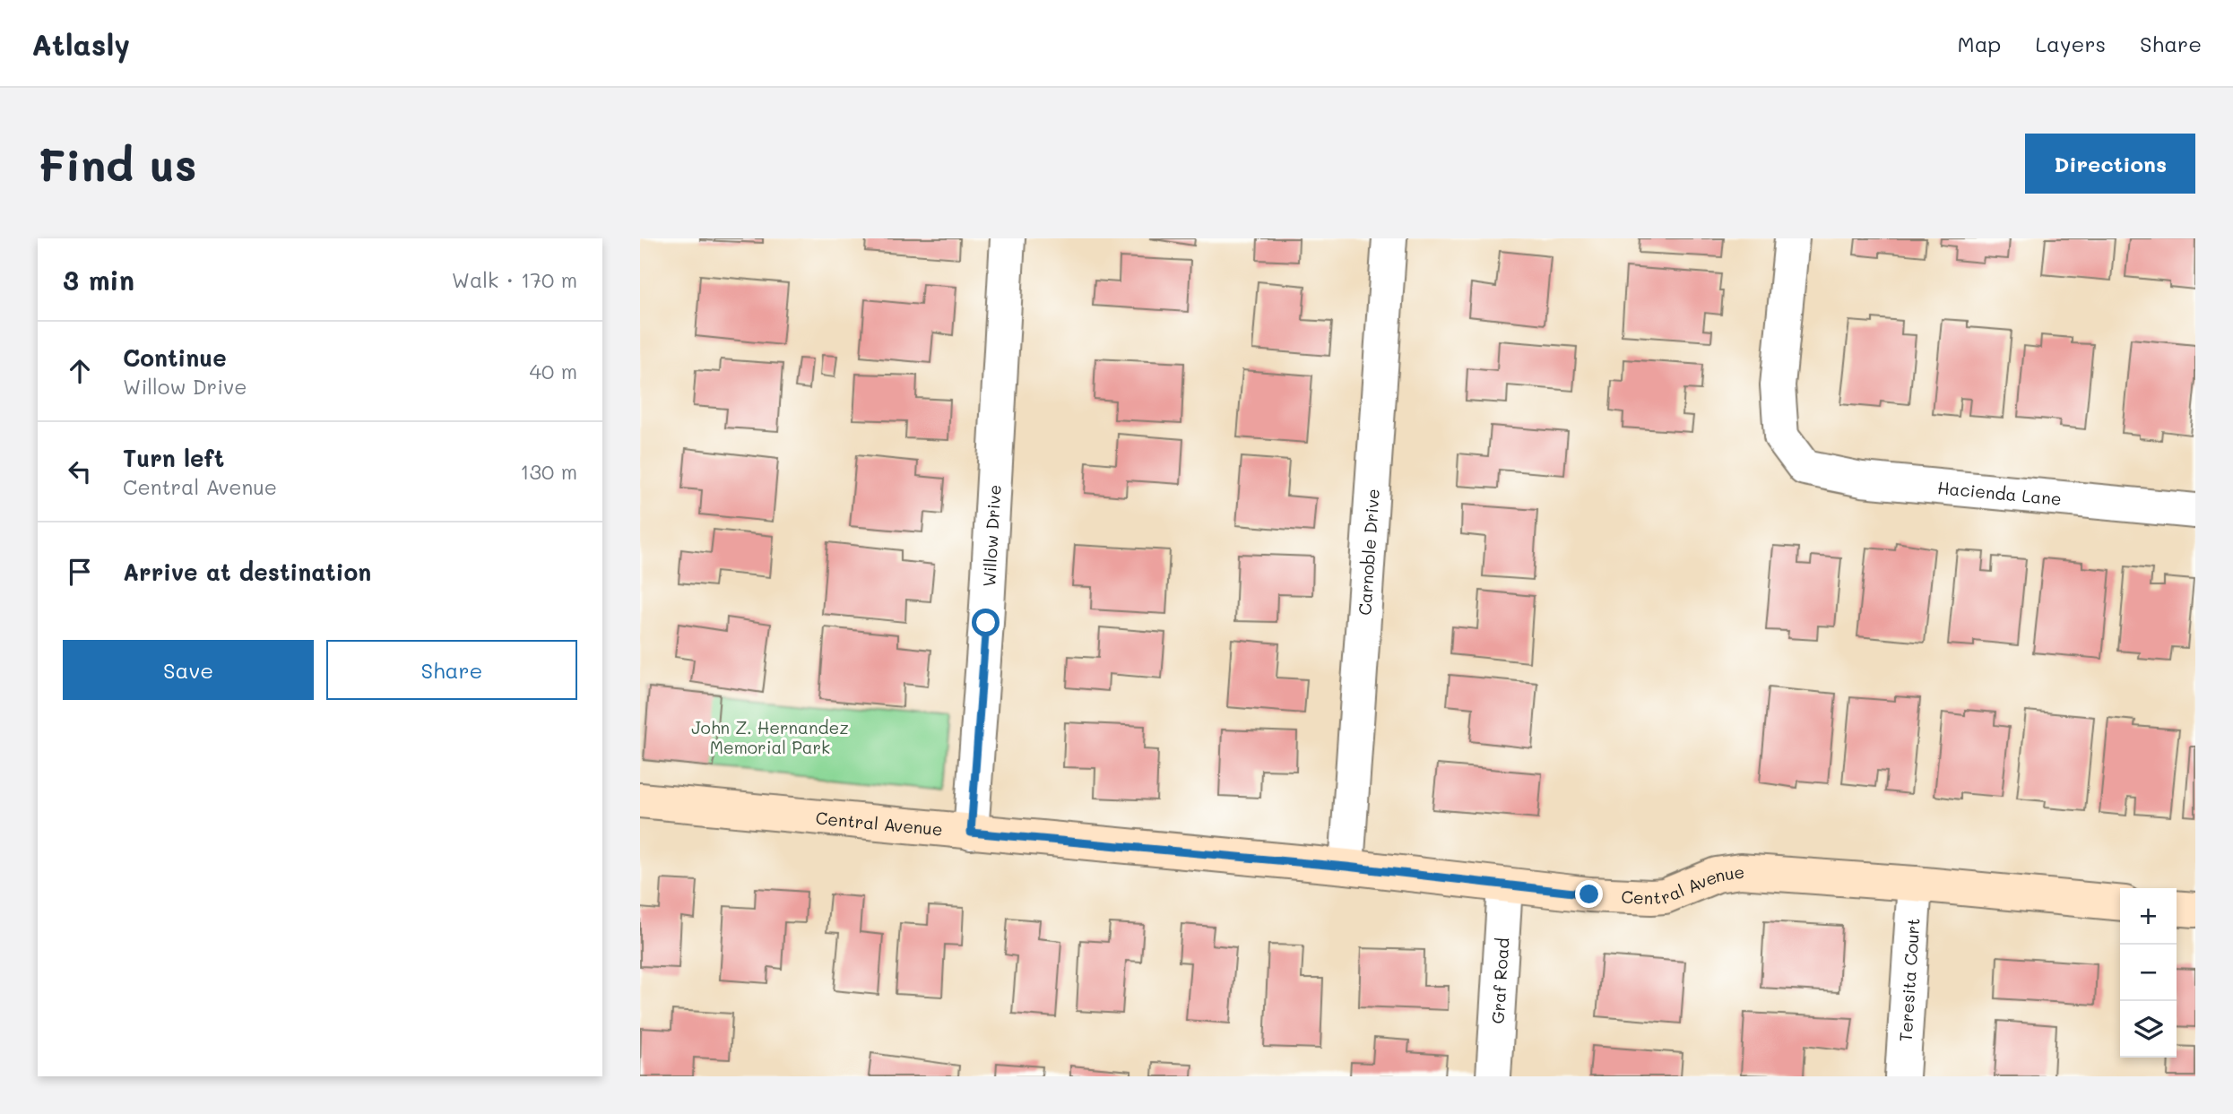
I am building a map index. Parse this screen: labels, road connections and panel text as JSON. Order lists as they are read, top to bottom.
{
  "streets": {
    "street": [
      "Hacienda Lane",
      "Willow Drive",
      "Carnoble Drive",
      "Central Avenue",
      "Graf Road",
      "Teresita Court"
    ]
  },
  "crossings": [
    ["Willow Drive", "Central Avenue"],
    ["Carnoble Drive", "Central Avenue"],
    ["Central Avenue", "Graf Road"],
    ["Central Avenue", "Teresita Court"]
  ],
  "parks": ["John Z. Hernandez Memorial Park"],
  "page": {
    "header": "Atlasly",
    "nav": ["Map", "Layers", "Share"],
    "buttons": [
      "Directions",
      ["Save", "Share"]
    ],
    "title": "Find us",
    "heading": ["3 min", "Walk · 170 m"],
    "list": [
      ["Continue", "Willow Drive", "40 m"],
      ["Turn left", "Central Avenue", "130 m"],
      "Arrive at destination"
    ],
    "map_buttons": ["+", "−"]
  }
}
